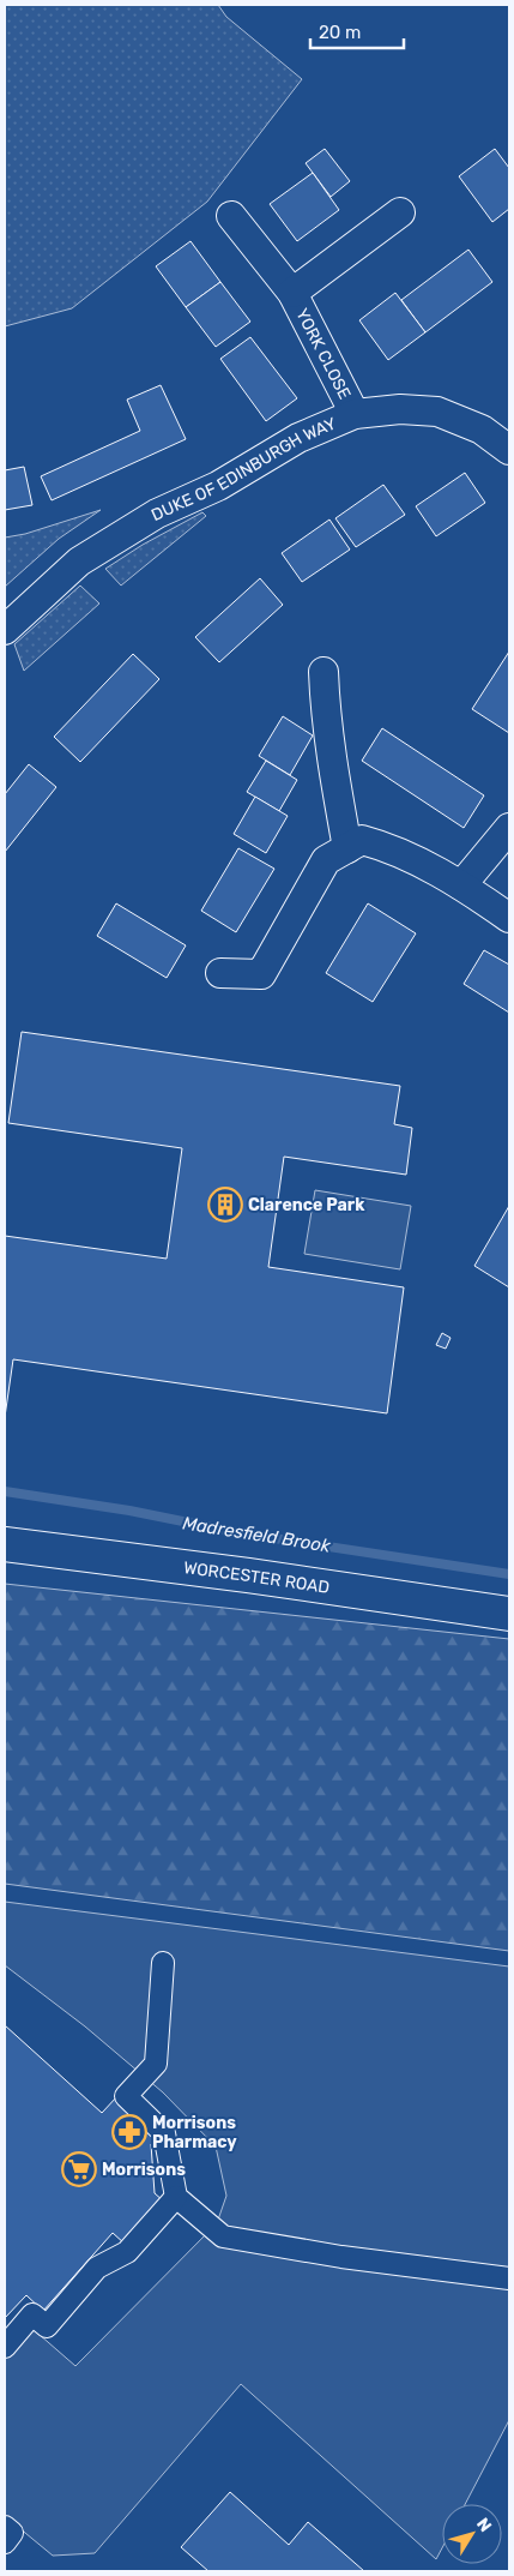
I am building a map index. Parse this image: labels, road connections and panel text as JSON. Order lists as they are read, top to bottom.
{
  "streets": {
    "highway": ["WORCESTER ROAD"],
    "street": ["YORK CLOSE", "DUKE OF EDINBURGH WAY"]
  },
  "crossings": [
    ["YORK CLOSE", "DUKE OF EDINBURGH WAY"]
  ],
  "water": ["Madresfield Brook"],
  "places": {
    "building": ["Clarence Park"],
    "pharmacy": ["Morrisons Pharmacy"],
    "supermarket": ["Morrisons"]
  },
  "scale_bar": "20 m",
  "north": "top right"
}
